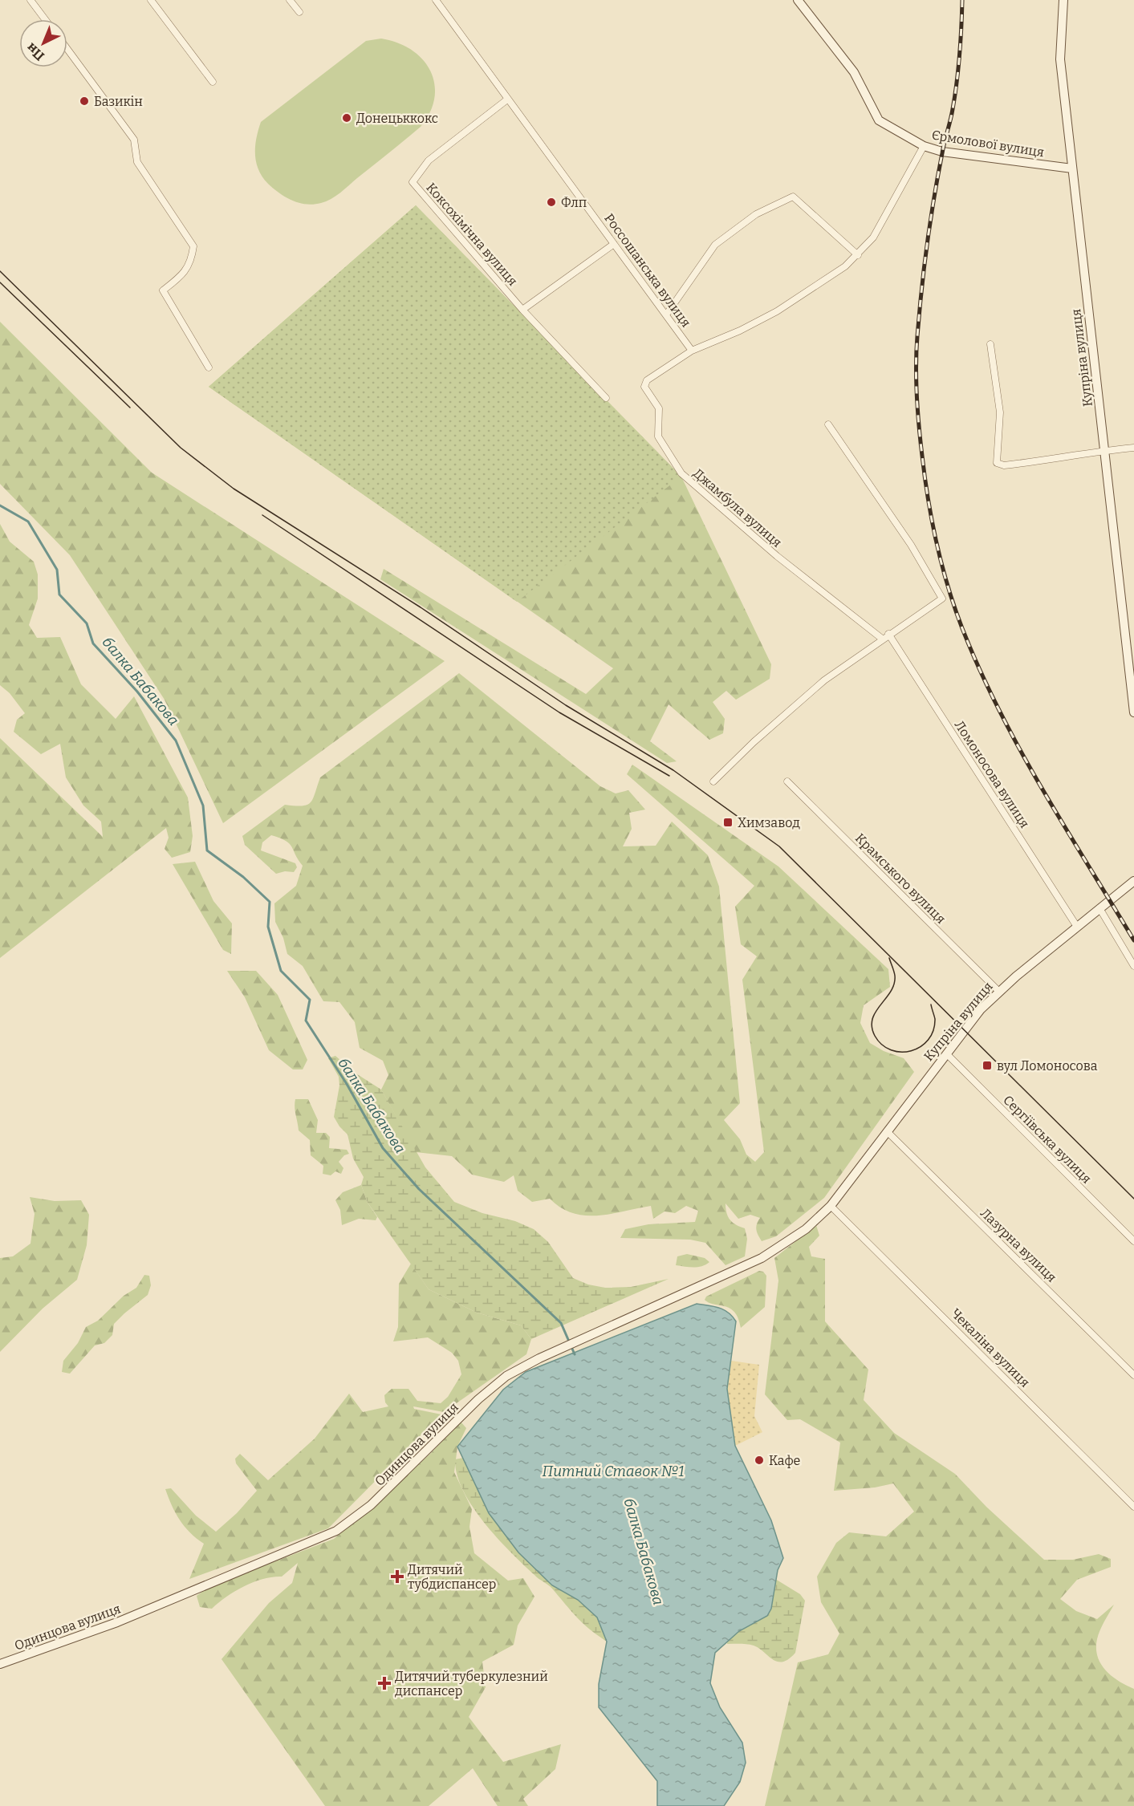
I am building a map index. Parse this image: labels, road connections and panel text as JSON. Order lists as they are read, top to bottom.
{
  "streets": {
    "main road": ["Єрмолової вулиця", "Купріна вулиця", "Одинцова вулиця"],
    "street": [
      "Коксохімічна вулиця",
      "Россошанська вулиця",
      "Джамбула вулиця",
      "Ломоносова вулиця",
      "Крамського вулиця",
      "Сергіївська вулиця",
      "Лазурна вулиця",
      "Чекаліна вулиця"
    ]
  },
  "crossings": [
    ["Єрмолової вулиця", "Купріна вулиця"],
    ["Коксохімічна вулиця", "Россошанська вулиця"],
    ["Россошанська вулиця", "Джамбула вулиця"],
    ["Купріна вулиця", "Ломоносова вулиця"],
    ["Купріна вулиця", "Крамського вулиця"],
    ["Купріна вулиця", "Сергіївська вулиця"],
    ["Купріна вулиця", "Лазурна вулиця"],
    ["Купріна вулиця", "Чекаліна вулиця"],
    ["Купріна вулиця", "Одинцова вулиця"],
    ["Чекаліна вулиця", "Одинцова вулиця"]
  ],
  "water": ["балка Бабакова", "Питний Ставок №1"],
  "places": {
    "other": [
      "Базикін",
      "Донецьккокс",
      "Флп",
      "Кафе"
    ],
    "transit": ["Химзавод", "вул Ломоносова"],
    "health": ["Дитячий тубдиспансер", "Дитячий туберкулезний диспансер"]
  },
  "north": "bottom left"
}
